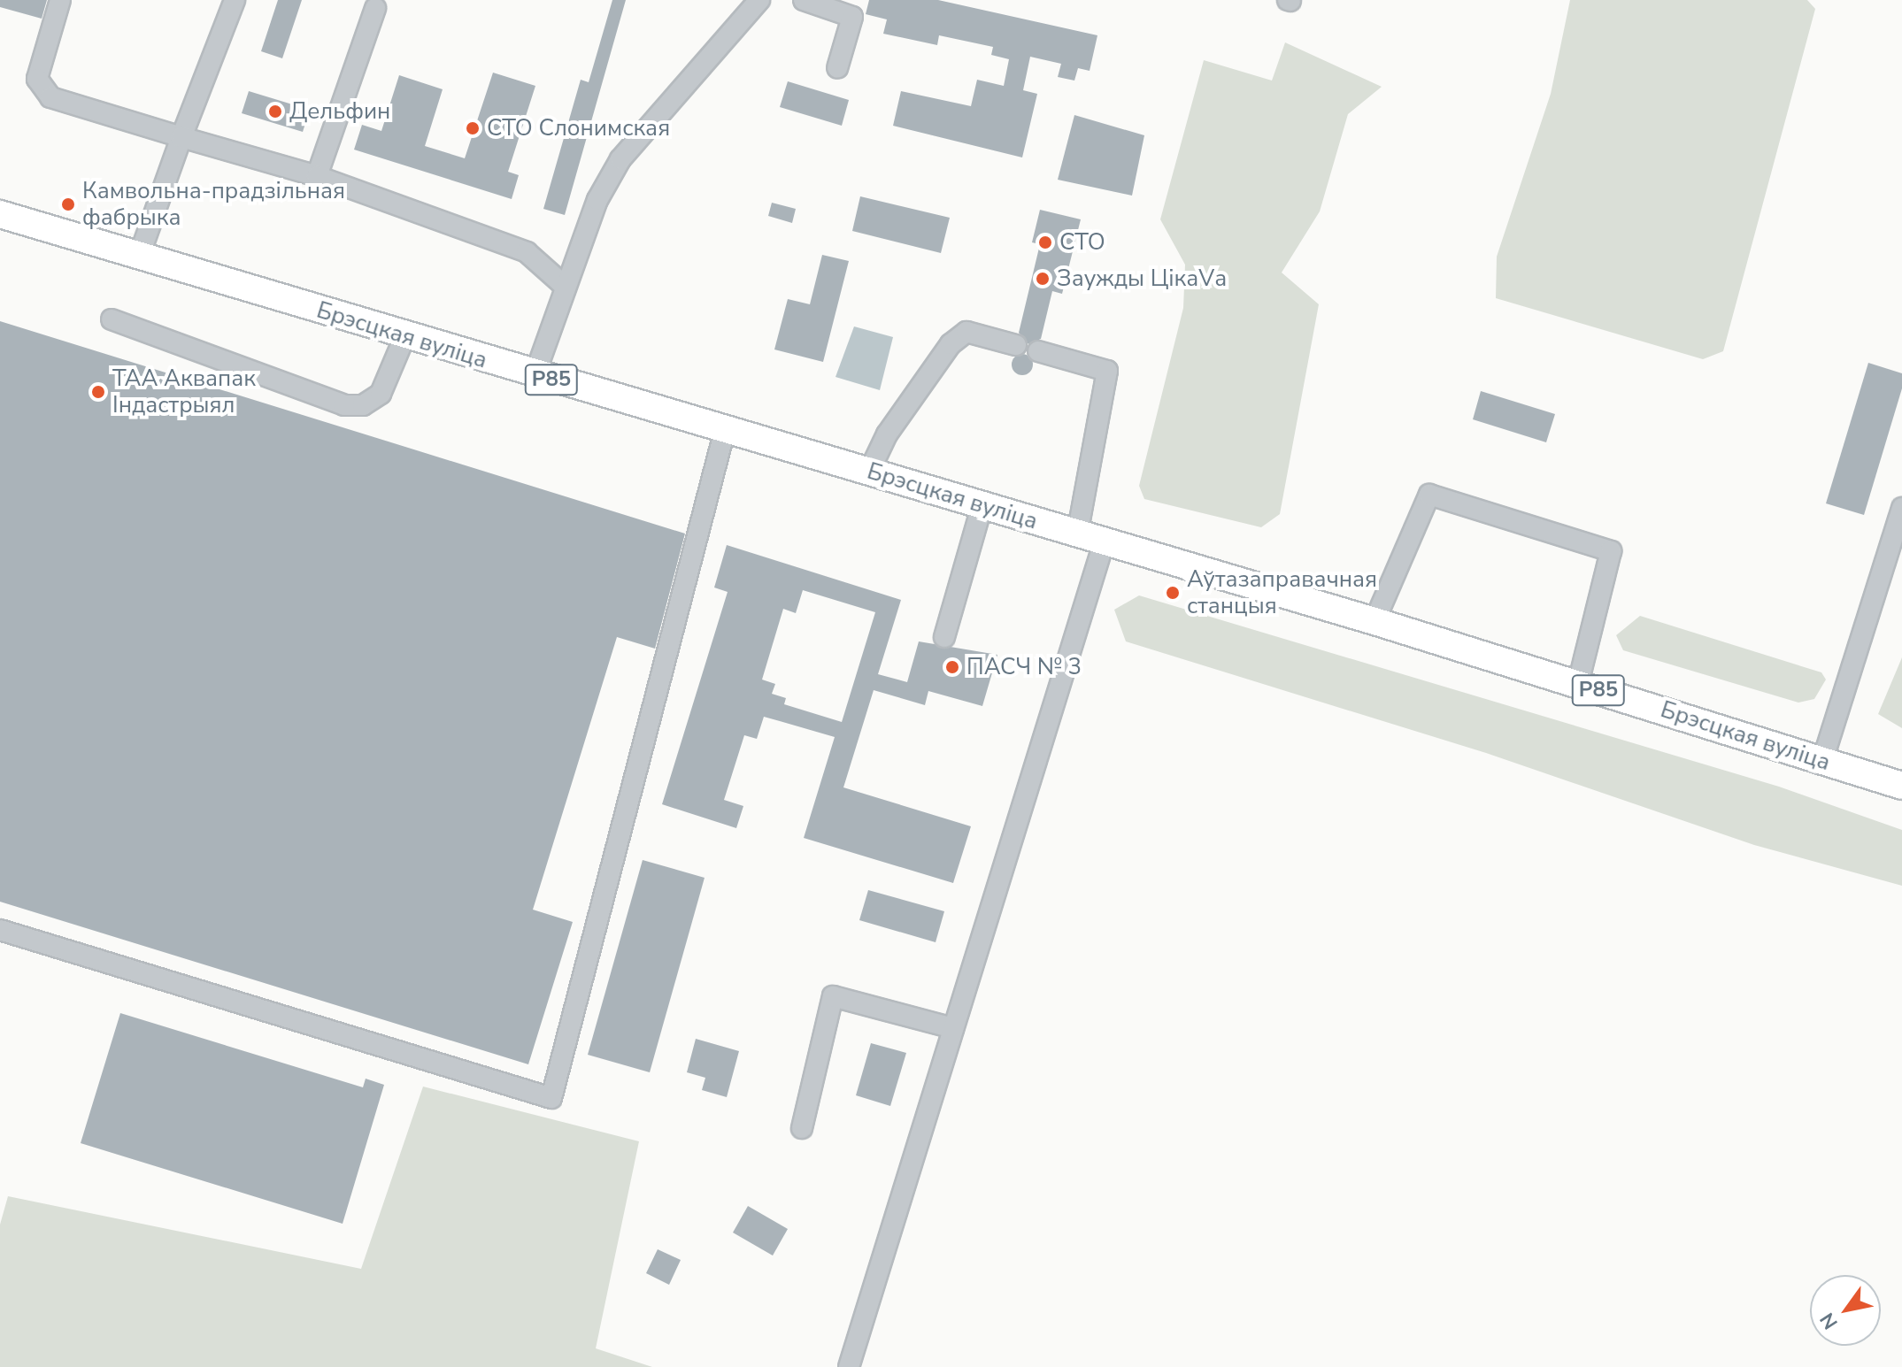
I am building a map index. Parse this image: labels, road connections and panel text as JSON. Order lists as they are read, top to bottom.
{
  "streets": {
    "main road": ["Брэсцкая вуліца", "Р85"]
  },
  "places": [
    "Дельфин",
    "СТО Слонимская",
    "Камвольна-прадзільная фабрыка",
    "СТО",
    "Заужды ЦікаVа",
    "ТАА Аквапак Індастрыял",
    "Аўтазаправачная станцыя",
    "ПАСЧ № 3"
  ],
  "north": "bottom left"
}
